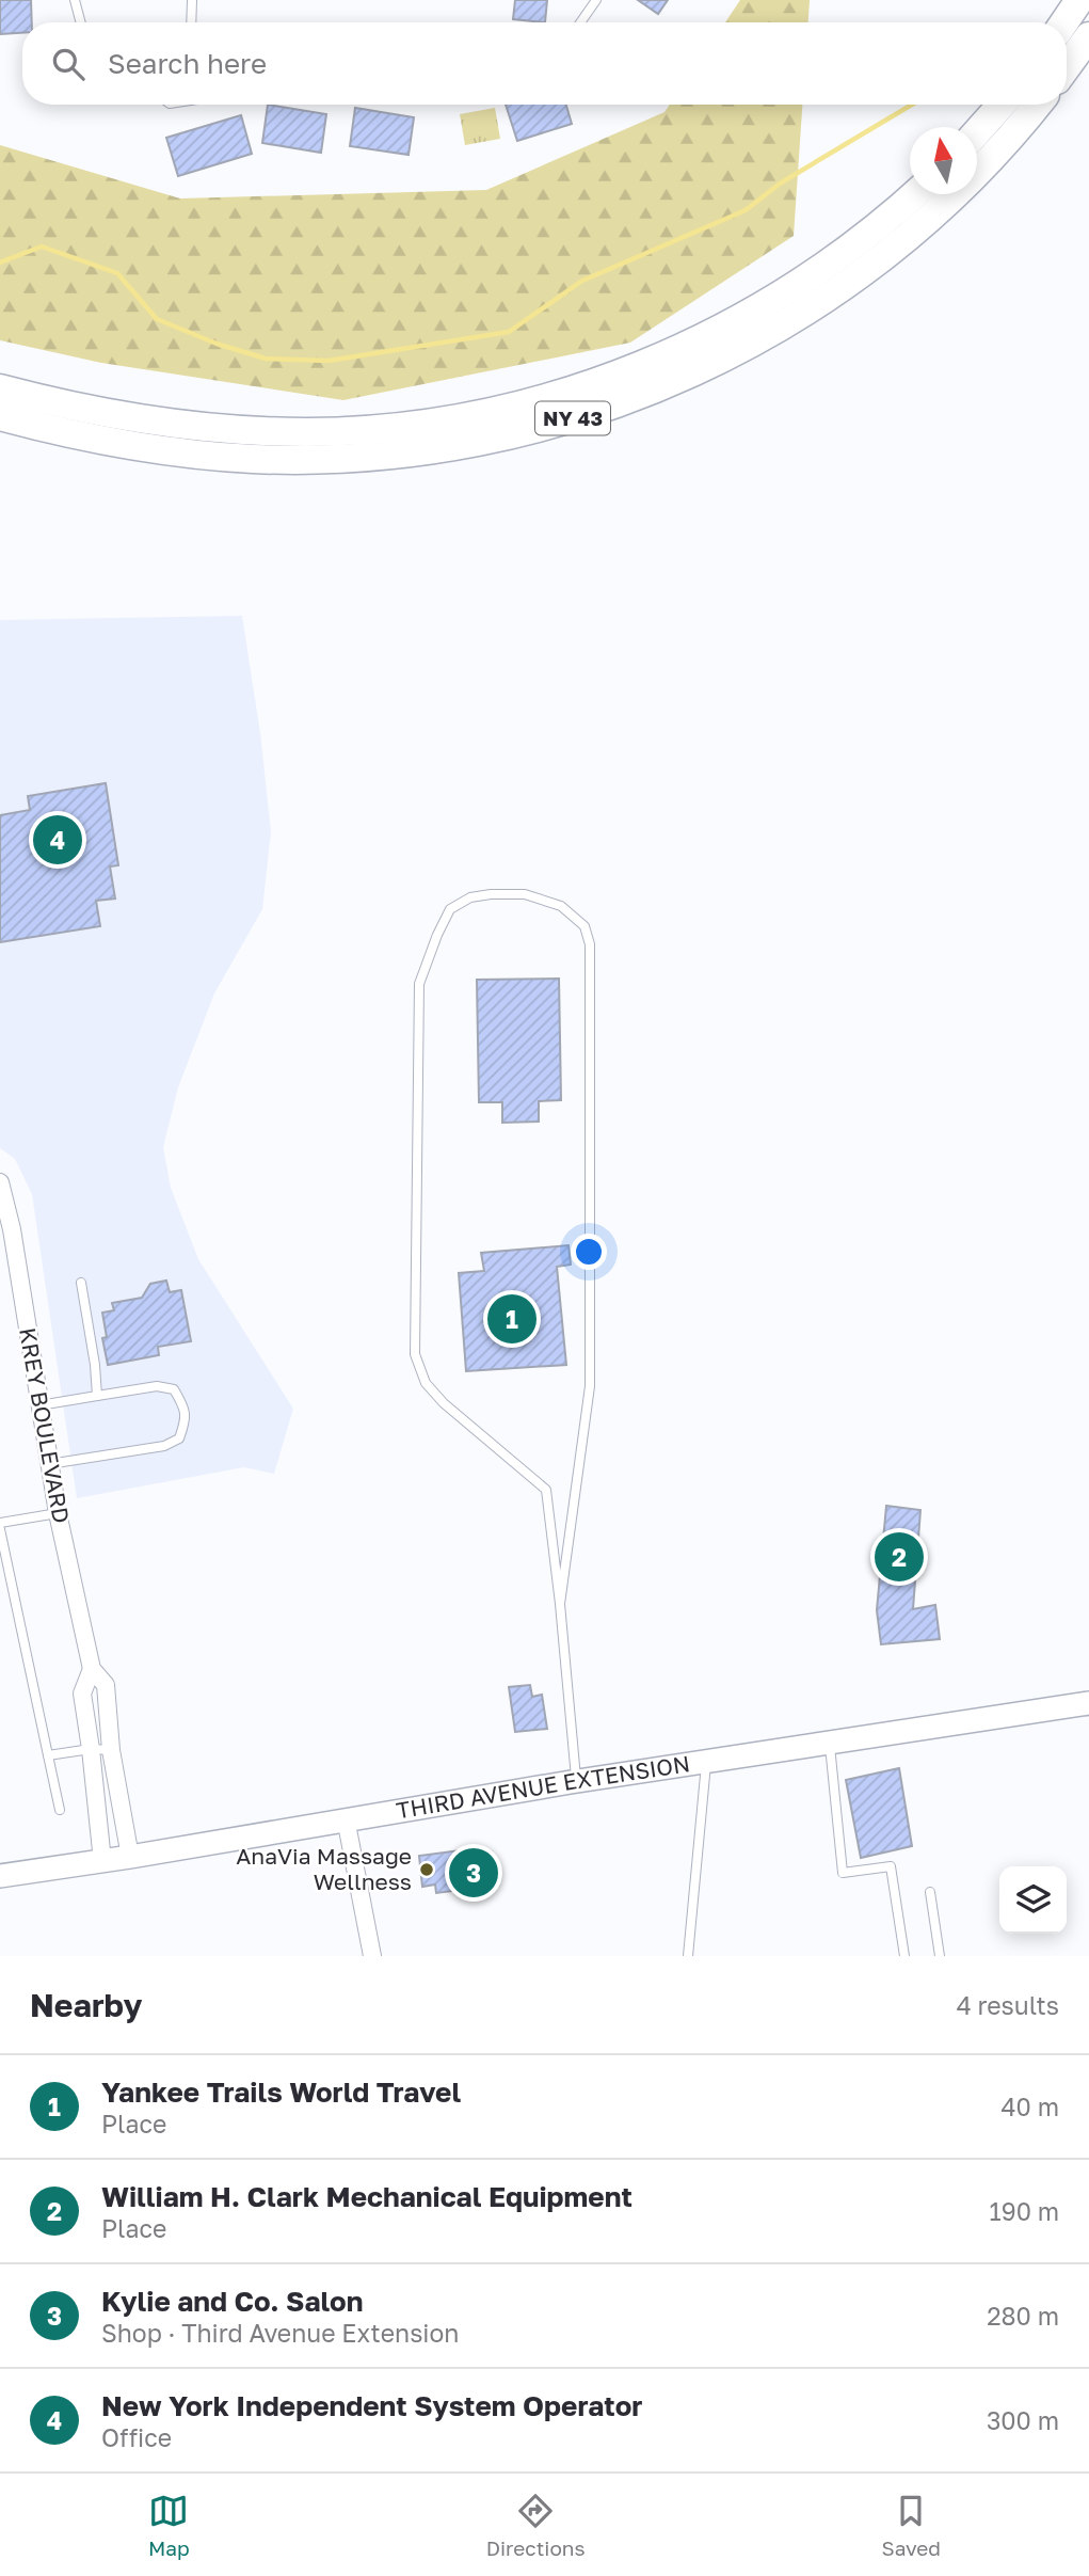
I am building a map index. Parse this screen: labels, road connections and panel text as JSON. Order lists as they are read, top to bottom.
{
  "streets": {
    "main road": ["NY 43"],
    "street": ["KREY BOULEVARD", "THIRD AVENUE EXTENSION"]
  },
  "crossings": [
    ["KREY BOULEVARD", "THIRD AVENUE EXTENSION"]
  ],
  "places": ["AnaVia Massage Wellness"],
  "north": "top",
  "page": {
    "search": "Search here",
    "pins": [
      "4",
      "1",
      "2",
      "3"
    ],
    "heading": ["Nearby", "4 results"],
    "list": [
      {
        "mark": "1",
        "name": "Yankee Trails World Travel",
        "note": "Place",
        "value": "40 m"
      },
      {
        "mark": "2",
        "name": "William H. Clark Mechanical Equipment",
        "note": "Place",
        "value": "190 m"
      },
      {
        "mark": "3",
        "name": "Kylie and Co. Salon",
        "note": "Shop · Third Avenue Extension",
        "value": "280 m"
      },
      {
        "mark": "4",
        "name": "New York Independent System Operator",
        "note": "Office",
        "value": "300 m"
      }
    ],
    "nav": ["Map", "Directions", "Saved"]
  }
}
